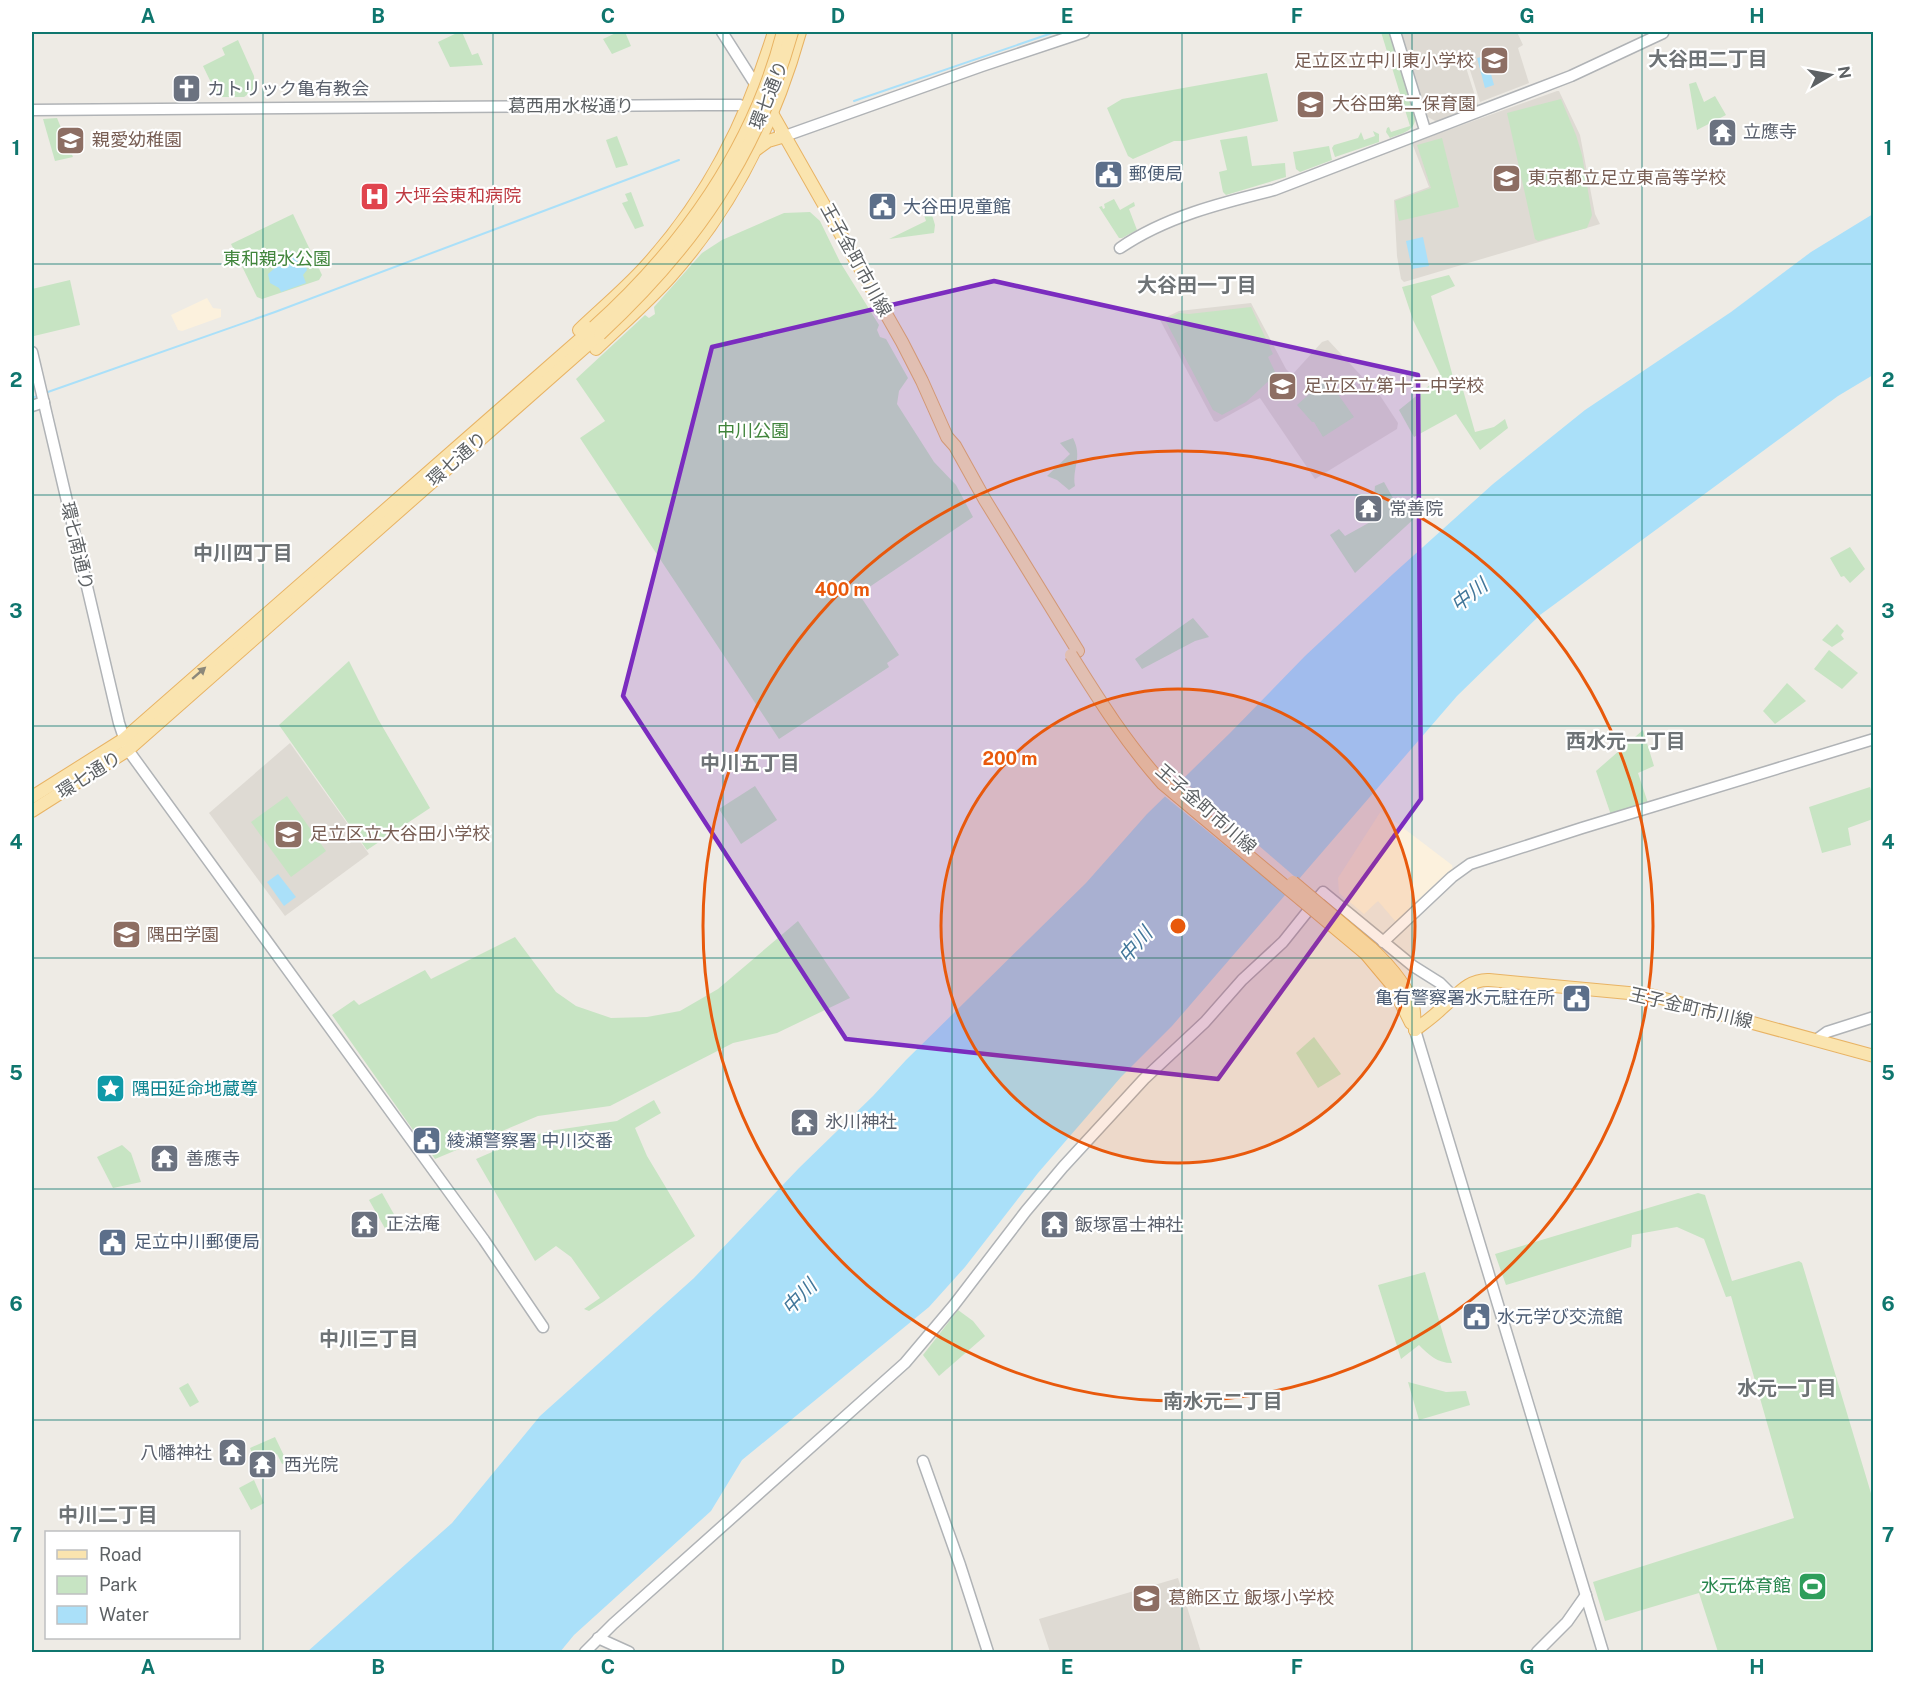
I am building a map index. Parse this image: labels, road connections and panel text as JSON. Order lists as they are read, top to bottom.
{
  "streets": {
    "main road": ["環七通り", "王子金町市川線"],
    "street": ["葛西用水桜通り", "環七南通り"]
  },
  "crossings": [
    ["環七通り", "環七南通り"],
    ["葛西用水桜通り", "王子金町市川線"]
  ],
  "districts": [
    "大谷田二丁目",
    "大谷田一丁目",
    "中川四丁目",
    "西水元一丁目",
    "中川五丁目",
    "中川三丁目",
    "水元一丁目",
    "南水元二丁目",
    "中川二丁目"
  ],
  "water": ["中川"],
  "parks": ["東和親水公園", "中川公園"],
  "places": {
    "school or university": [
      "足立区立中川東小学校",
      "大谷田第二保育園",
      "親愛幼稚園",
      "東京都立足立東高等学校",
      "足立区立第十二中学校",
      "足立区立大谷田小学校",
      "隅田学園",
      "葛飾区立 飯塚小学校"
    ],
    "church": ["カトリック亀有教会"],
    "temple": [
      "立應寺",
      "常善院",
      "氷川神社",
      "善應寺",
      "正法庵",
      "飯塚冨士神社",
      "八幡神社",
      "西光院"
    ],
    "public building": [
      "郵便局",
      "大谷田児童館",
      "亀有警察署水元駐在所",
      "綾瀬警察署 中川交番",
      "足立中川郵便局",
      "水元学び交流館"
    ],
    "hospital": ["大坪会東和病院"],
    "place": ["隅田延命地蔵尊"],
    "sports": ["水元体育館"]
  },
  "legend": ["Road", "Park", "Water"],
  "north": "right",
  "grid": {
    "columns": [
      "A",
      "B",
      "C",
      "D",
      "E",
      "F",
      "G",
      "H"
    ],
    "rows": [
      "1",
      "2",
      "3",
      "4",
      "5",
      "6",
      "7"
    ]
  },
  "rings": ["400 m", "200 m"]
}
